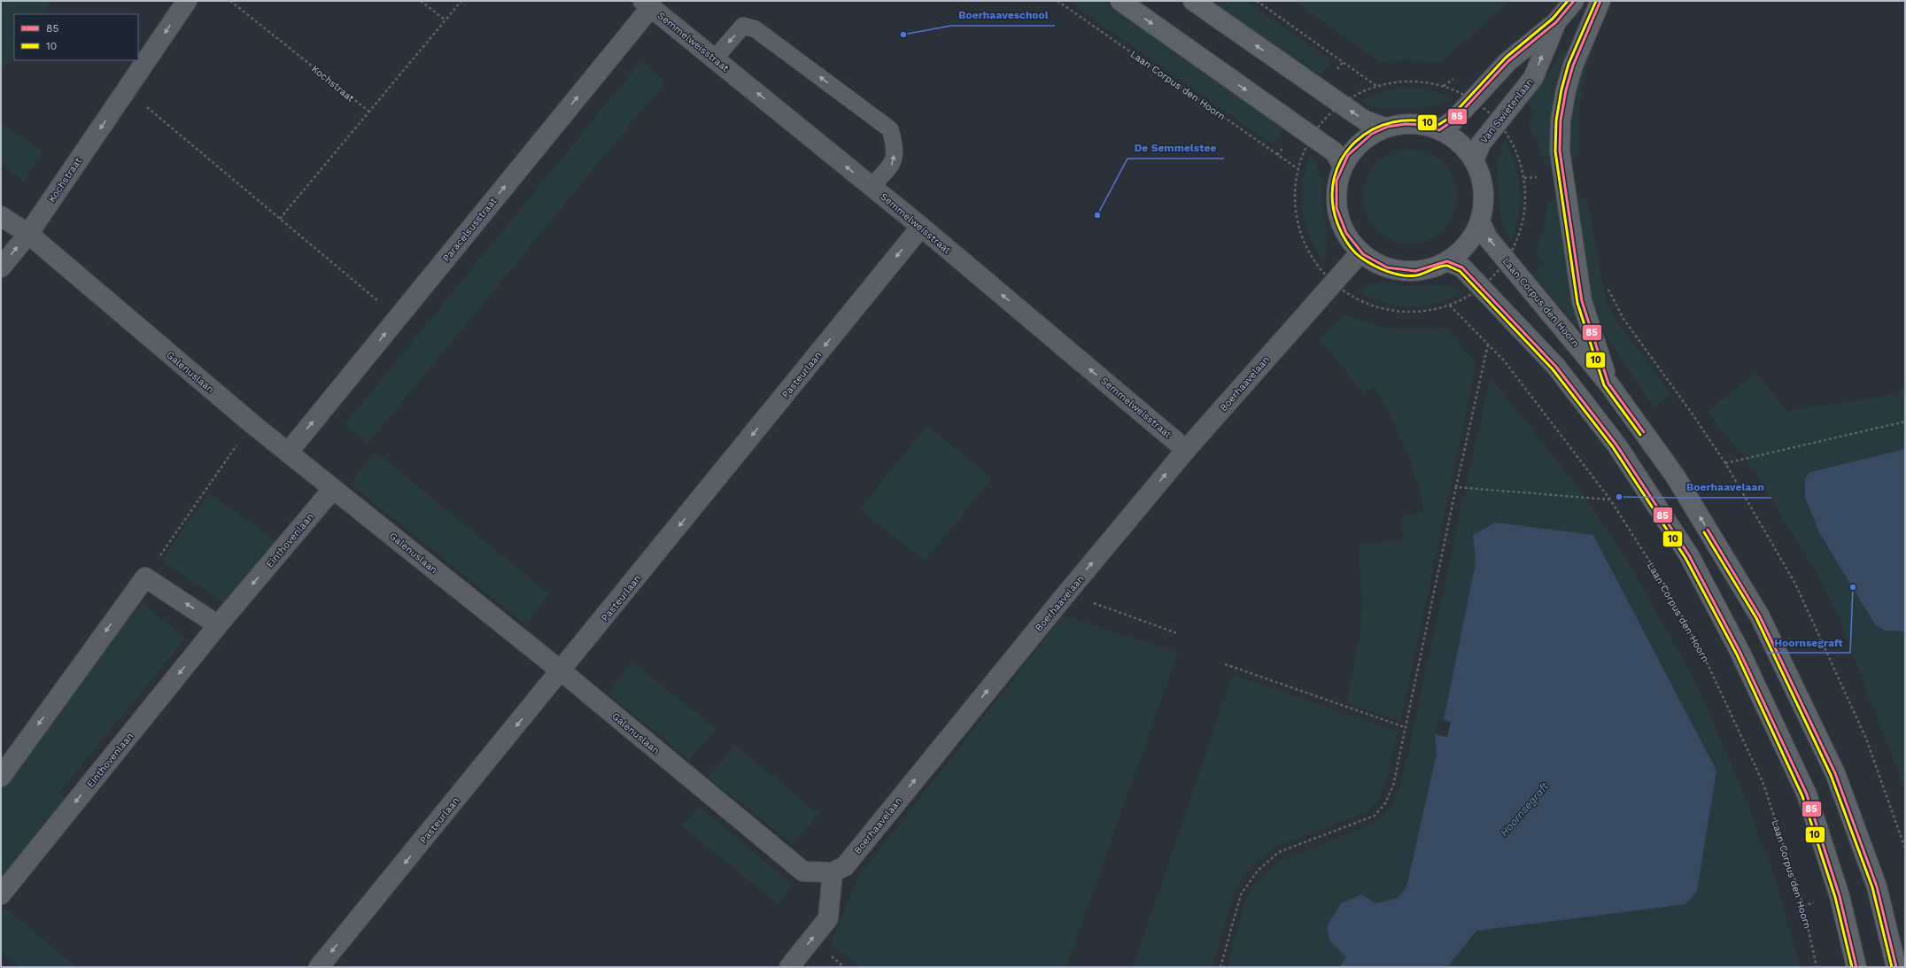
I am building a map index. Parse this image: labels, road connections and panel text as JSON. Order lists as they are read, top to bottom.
{
  "streets": {
    "main road": ["Laan Corpus den Hoorn", "Van Swietenlaan"],
    "street": [
      "Semmelweisstraat",
      "Kochstraat",
      "Paracelsusstraat",
      "Galenuslaan",
      "Pasteurlaan",
      "Boerhaavelaan",
      "Einthovenlaan"
    ]
  },
  "crossings": [
    ["Semmelweisstraat", "Paracelsusstraat"],
    ["Semmelweisstraat", "Pasteurlaan"],
    ["Semmelweisstraat", "Boerhaavelaan"],
    ["Kochstraat", "Galenuslaan"],
    ["Paracelsusstraat", "Galenuslaan"],
    ["Galenuslaan", "Pasteurlaan"],
    ["Galenuslaan", "Boerhaavelaan"],
    ["Galenuslaan", "Einthovenlaan"]
  ],
  "one_way": [
    "Semmelweisstraat",
    "Paracelsusstraat",
    "Pasteurlaan",
    "Boerhaavelaan"
  ],
  "water": ["Hoornsegraft"],
  "places": [
    "Boerhaaveschool",
    "De Semmelstee",
    "Boerhaavelaan",
    "Hoornsegraft"
  ],
  "lines": ["transit line 85", "transit line 10"],
  "legend": ["85", "10"]
}
